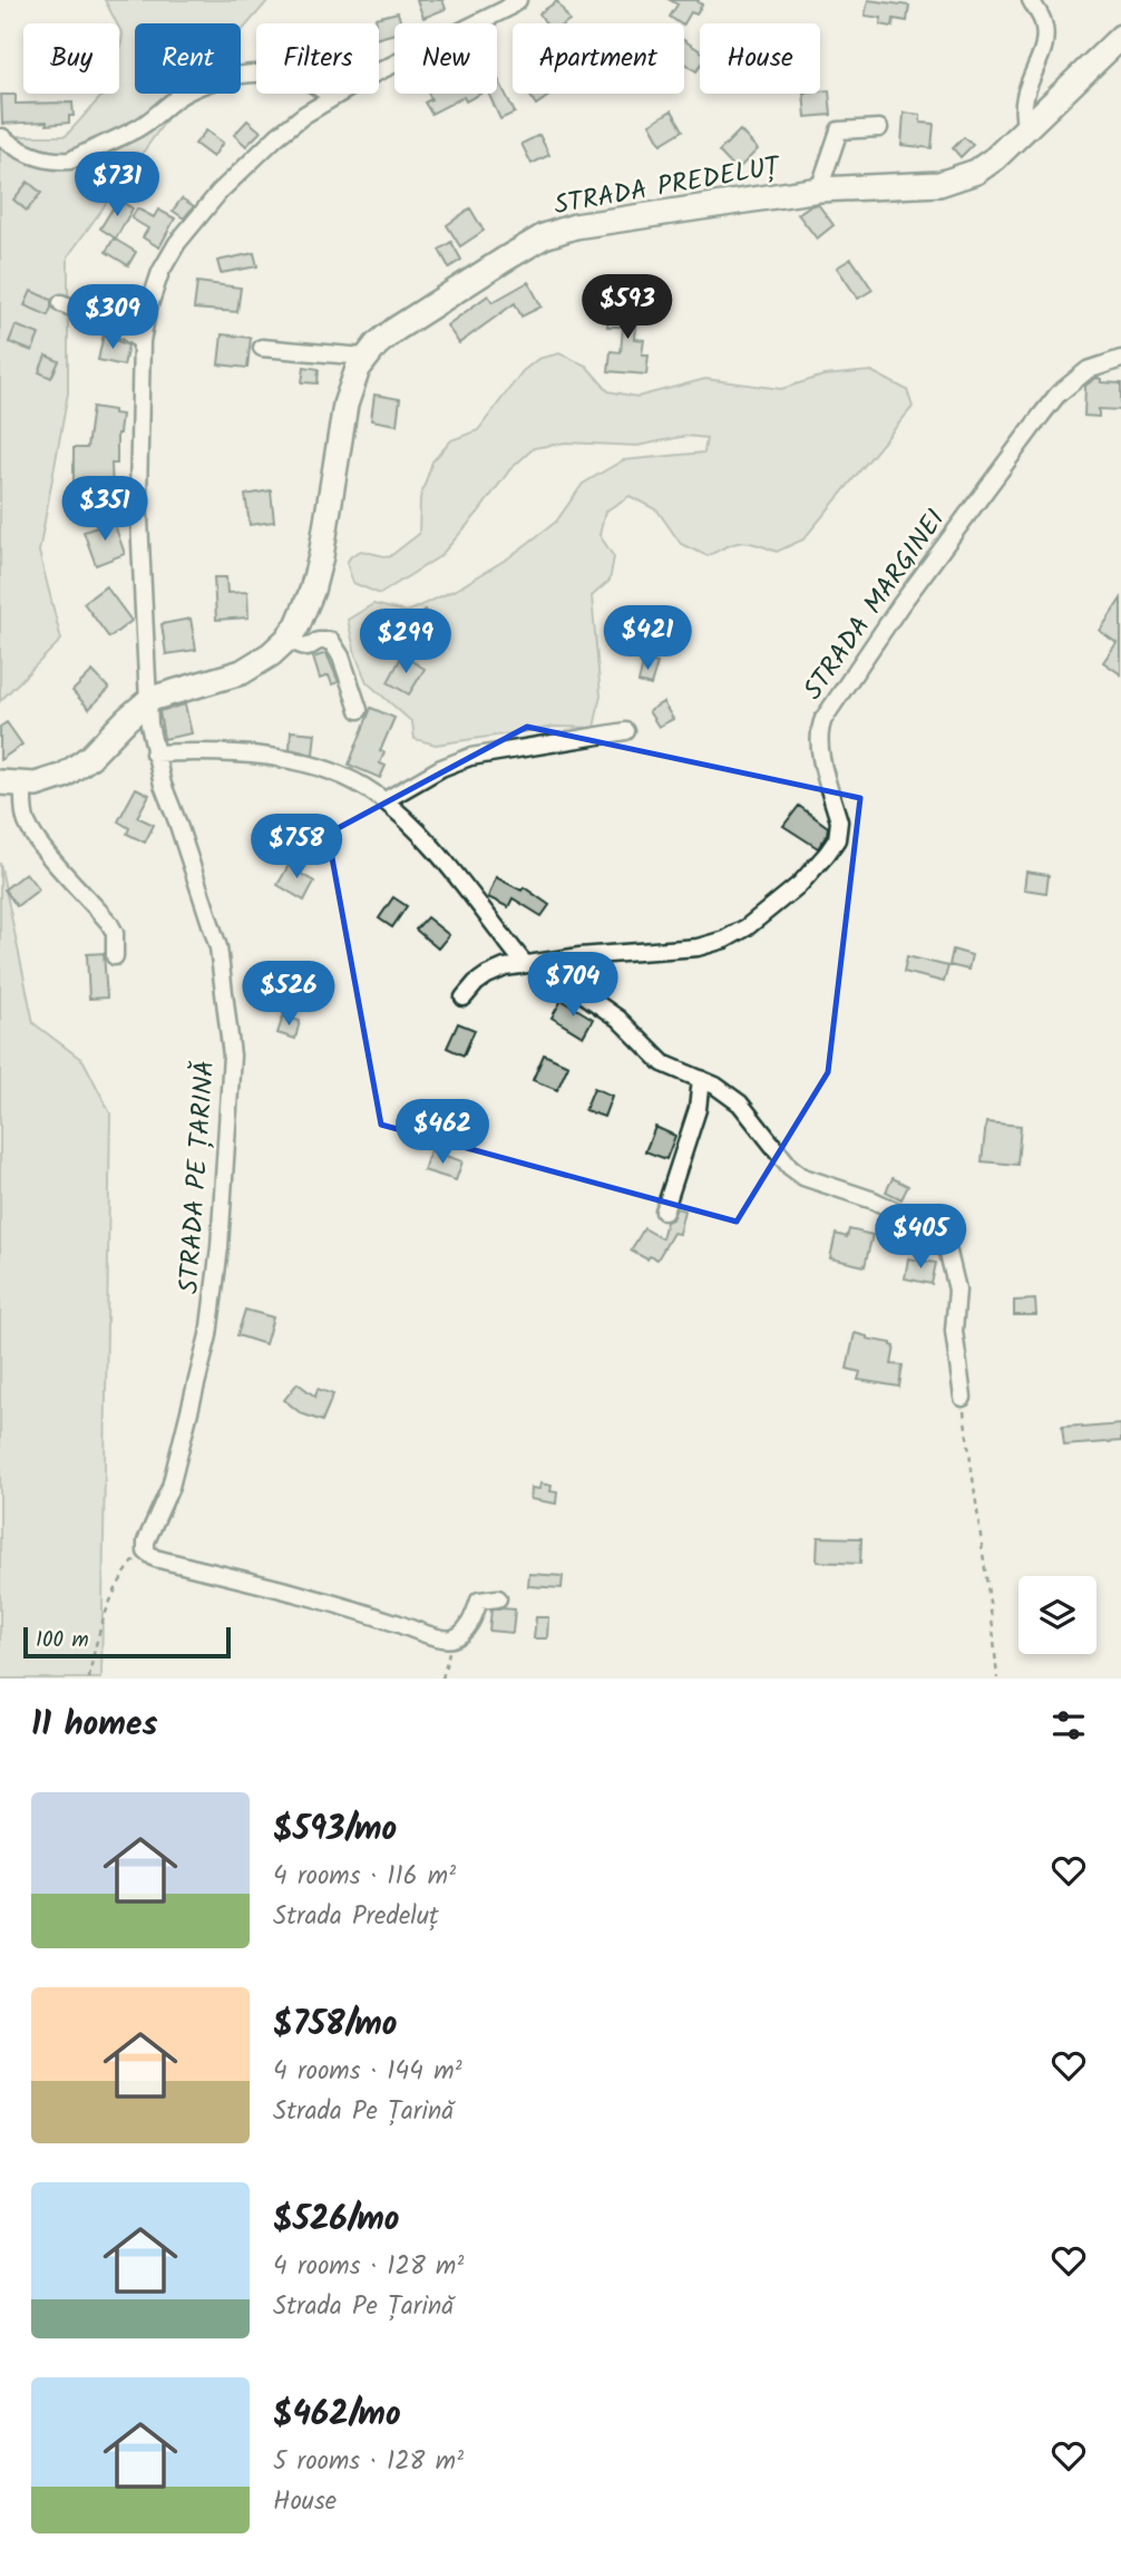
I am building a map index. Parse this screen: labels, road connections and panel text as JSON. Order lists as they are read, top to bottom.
{
  "streets": {
    "main road": ["STRADA PREDELUȚ"],
    "street": ["STRADA MARGINEI", "STRADA PE ȚARINĂ"]
  },
  "crossings": [
    ["STRADA PREDELUȚ", "STRADA PE ȚARINĂ"]
  ],
  "scale_bar": "100 m",
  "page": {
    "chip": [
      "Buy",
      "Rent",
      "Filters",
      "New",
      "Apartment",
      "House"
    ],
    "price": [
      "$731",
      "$593",
      "$309",
      "$351",
      "$421",
      "$299",
      "$758",
      "$704",
      "$526",
      "$462",
      "$405"
    ],
    "scale": "100 m",
    "heading": "11 homes",
    "list": [
      {
        "name": "$593/mo",
        "note": "4 rooms · 116 m² · Strada Predeluț"
      },
      {
        "name": "$758/mo",
        "note": "4 rooms · 144 m² · Strada Pe Țarină"
      },
      {
        "name": "$526/mo",
        "note": "4 rooms · 128 m² · Strada Pe Țarină"
      },
      {
        "name": "$462/mo",
        "note": "5 rooms · 128 m² · House"
      }
    ]
  }
}
